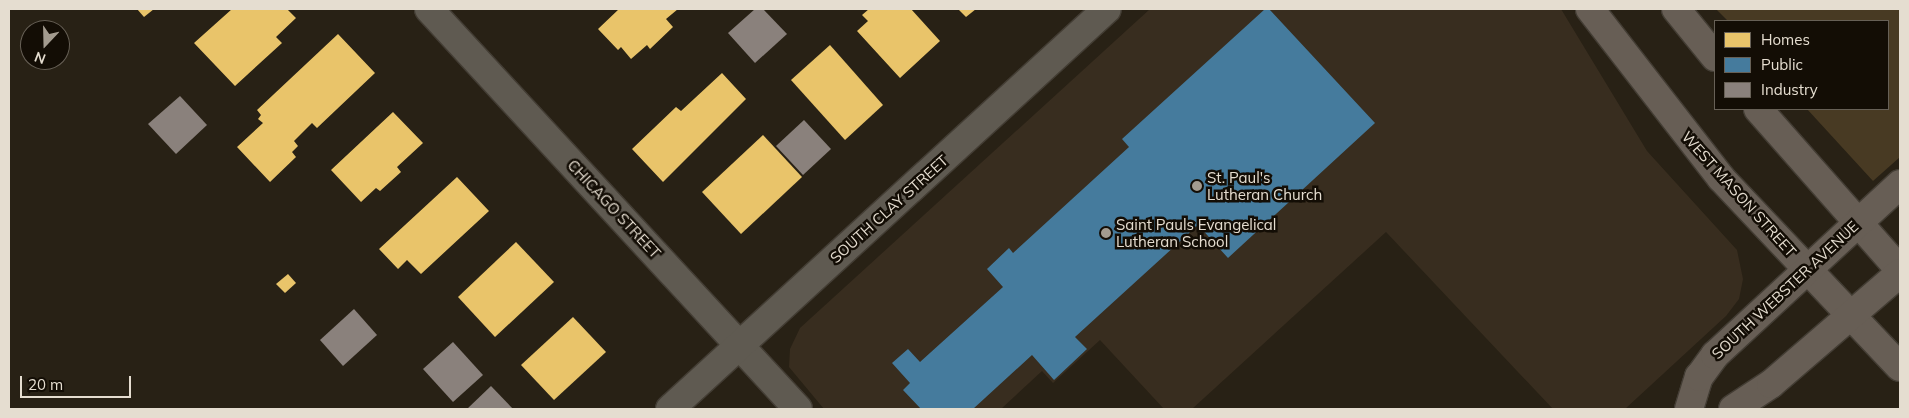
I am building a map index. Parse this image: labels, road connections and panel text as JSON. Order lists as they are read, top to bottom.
{
  "streets": {
    "main road": ["WEST MASON STREET", "SOUTH WEBSTER AVENUE"],
    "street": ["CHICAGO STREET", "SOUTH CLAY STREET"]
  },
  "crossings": [
    ["WEST MASON STREET", "SOUTH WEBSTER AVENUE"],
    ["CHICAGO STREET", "SOUTH CLAY STREET"]
  ],
  "places": ["St. Paul's Lutheran Church", "Saint Pauls Evangelical Lutheran School"],
  "legend": ["Homes", "Public", "Industry"],
  "scale_bar": "20 m",
  "north": "bottom"
}
